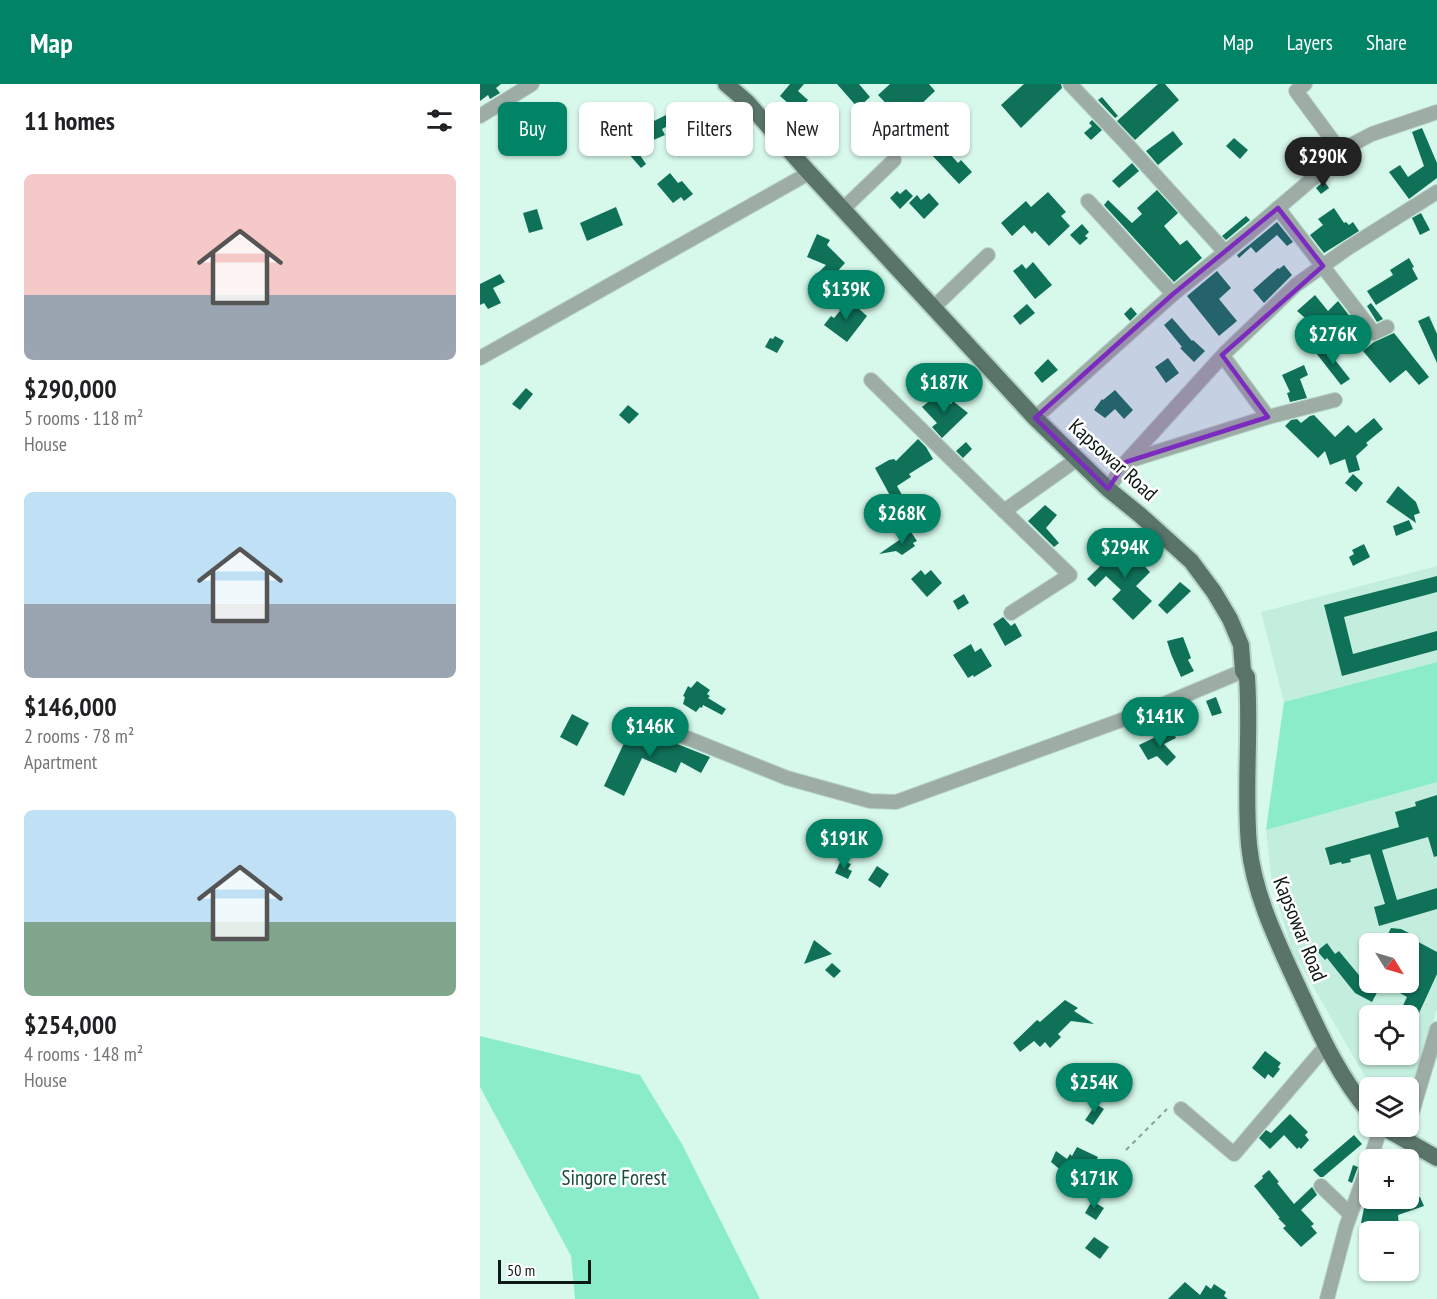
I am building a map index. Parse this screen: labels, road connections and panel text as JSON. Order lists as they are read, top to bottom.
{
  "streets": {
    "main road": ["Kapsowar Road"]
  },
  "parks": ["Singore Forest"],
  "scale_bar": "50 m",
  "north": "bottom right",
  "page": {
    "header": "Map",
    "nav": ["Map", "Layers", "Share"],
    "heading": "11 homes",
    "chip": [
      "Buy",
      "Rent",
      "Filters",
      "New",
      "Apartment"
    ],
    "price": [
      "$290K",
      "$139K",
      "$276K",
      "$187K",
      "$268K",
      "$294K",
      "$141K",
      "$146K",
      "$191K",
      "$254K",
      "$171K"
    ],
    "list": [
      {
        "name": "$290,000",
        "note": "5 rooms · 118 m² · House"
      },
      {
        "name": "$146,000",
        "note": "2 rooms · 78 m² · Apartment"
      },
      {
        "name": "$254,000",
        "note": "4 rooms · 148 m² · House"
      }
    ],
    "map_buttons": ["+", "−"],
    "scale": "50 m"
  }
}
